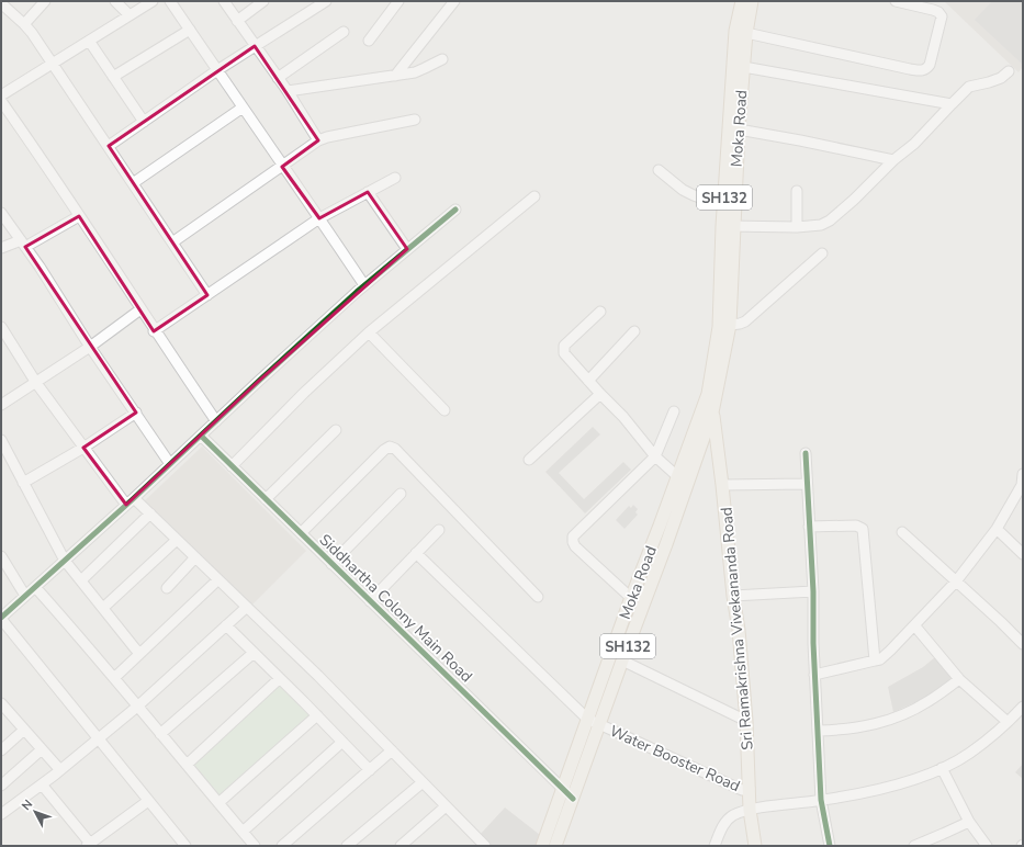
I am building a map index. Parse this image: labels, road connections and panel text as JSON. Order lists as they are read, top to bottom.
{
  "streets": {
    "main road": ["Moka Road", "SH132", "Sri Ramakrishna Vivekananda Road"],
    "street": ["Siddhartha Colony Main Road", "Water Booster Road"]
  },
  "crossings": [
    ["Moka Road", "SH132"],
    ["Moka Road", "Siddhartha Colony Main Road"],
    ["Moka Road", "Sri Ramakrishna Vivekananda Road"],
    ["Moka Road", "Water Booster Road"],
    ["SH132", "Sri Ramakrishna Vivekananda Road"],
    ["Sri Ramakrishna Vivekananda Road", "Water Booster Road"]
  ],
  "north": "top left"
}
